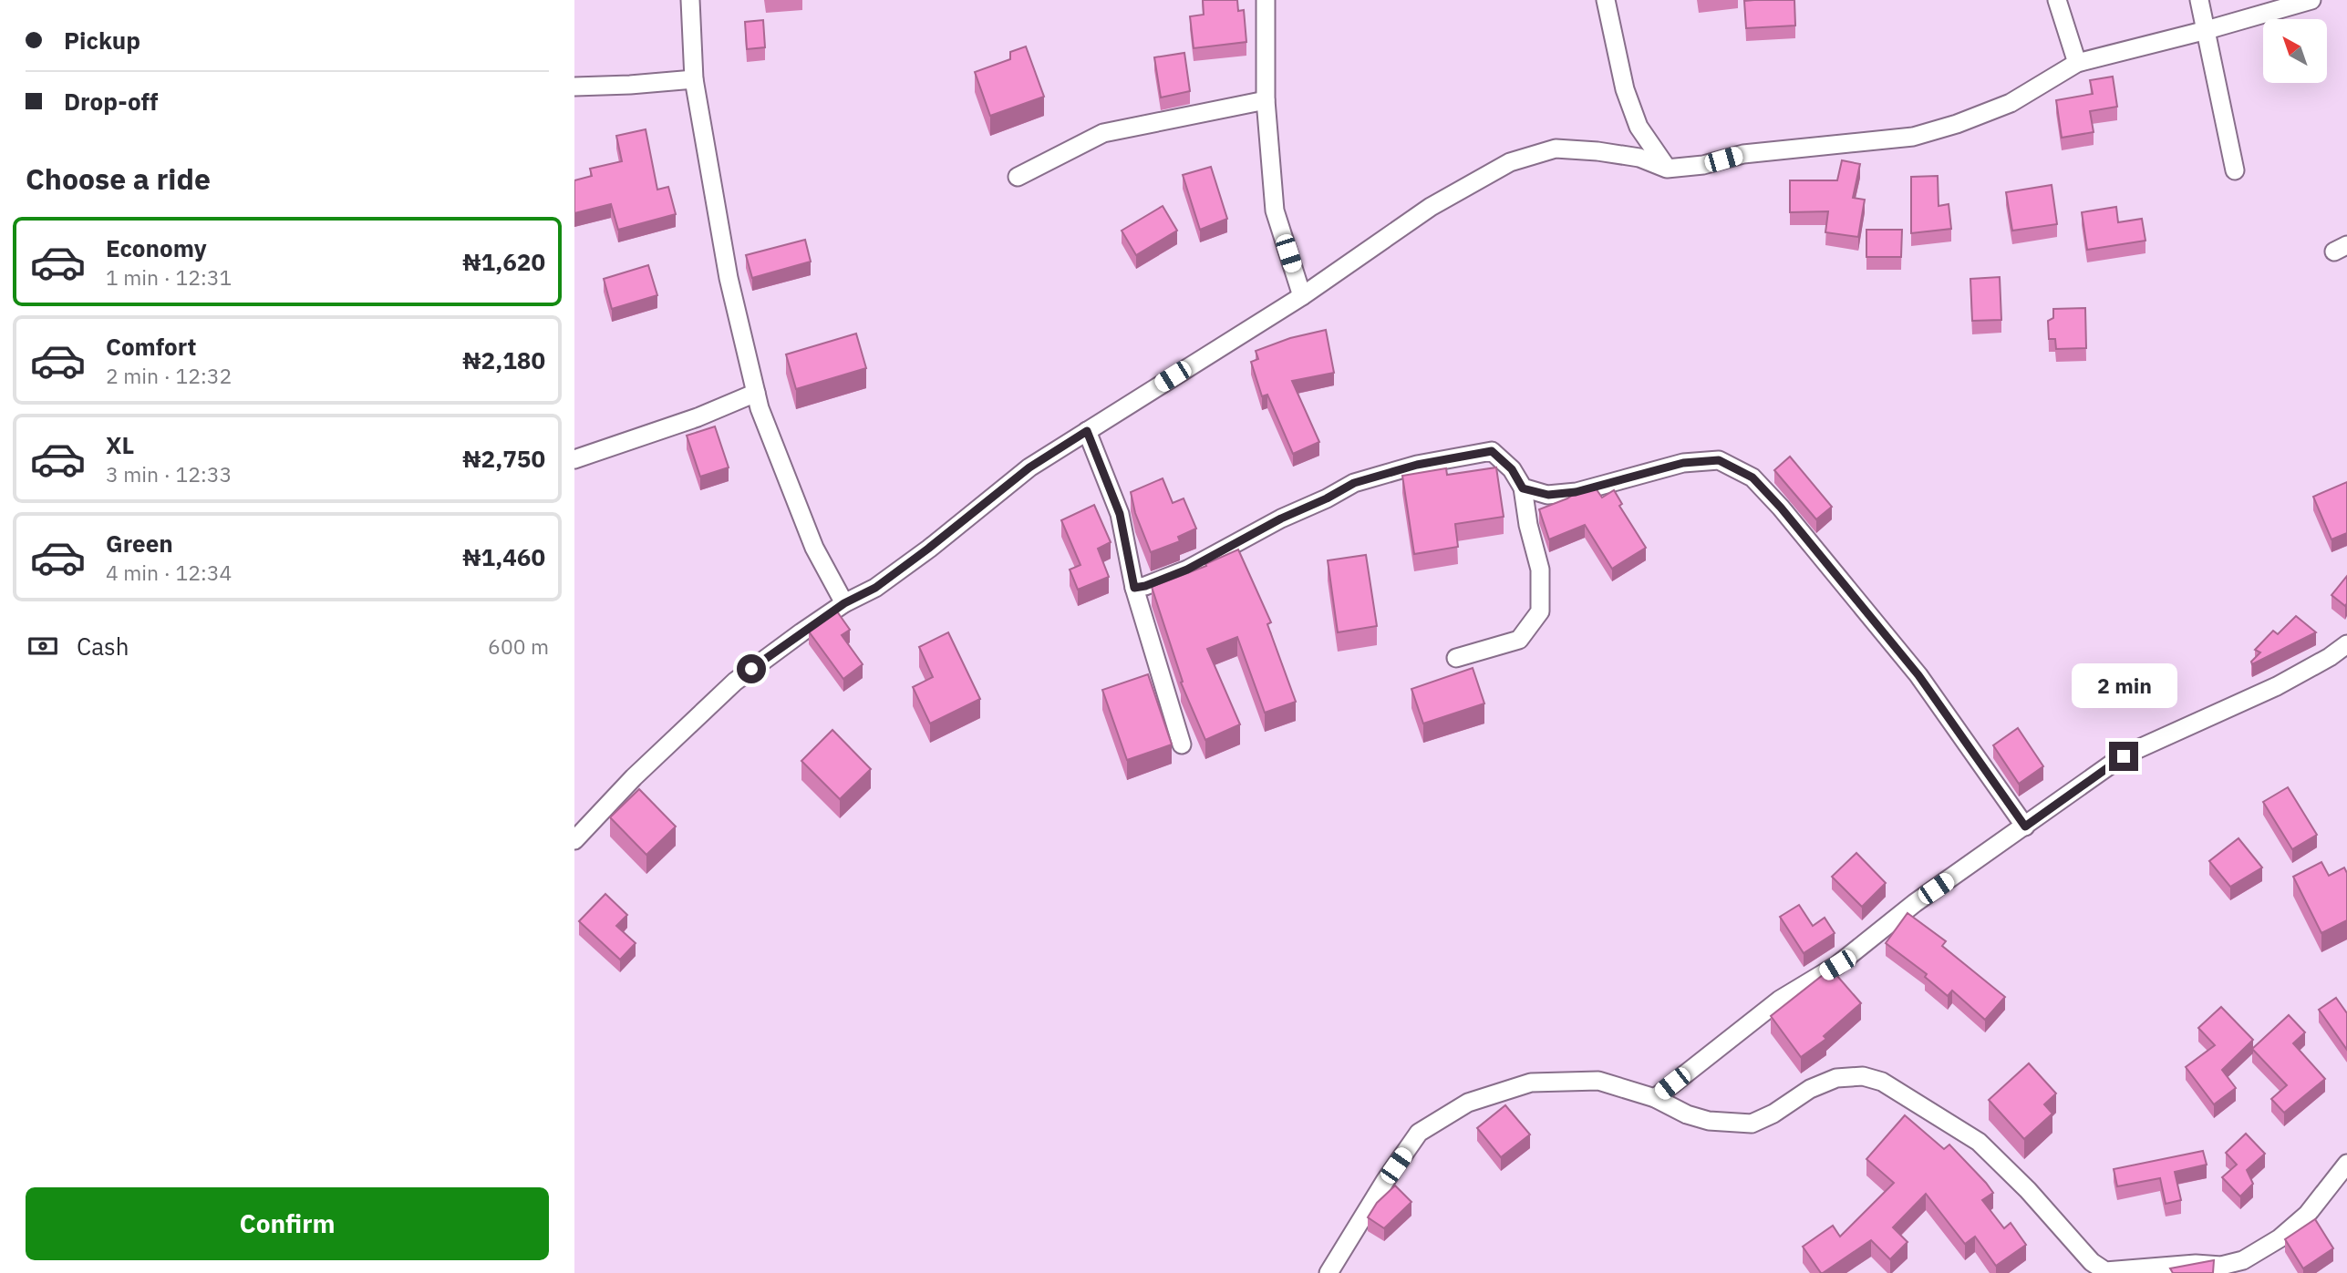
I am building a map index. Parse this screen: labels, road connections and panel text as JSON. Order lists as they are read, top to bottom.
{
  "north": "top left",
  "page": {
    "banner": ["Pickup", "Drop-off"],
    "heading": "Choose a ride",
    "list": [
      {
        "name": "Economy",
        "note": "1 min · 12:31",
        "value": "₦1,620"
      },
      {
        "name": "Comfort",
        "note": "2 min · 12:32",
        "value": "₦2,180"
      },
      {
        "name": "XL",
        "note": "3 min · 12:33",
        "value": "₦2,750"
      },
      {
        "name": "Green",
        "note": "4 min · 12:34",
        "value": "₦1,460"
      }
    ],
    "pay": ["Cash", "600 m"],
    "bubble": "2 min",
    "buttons": "Confirm"
  }
}
